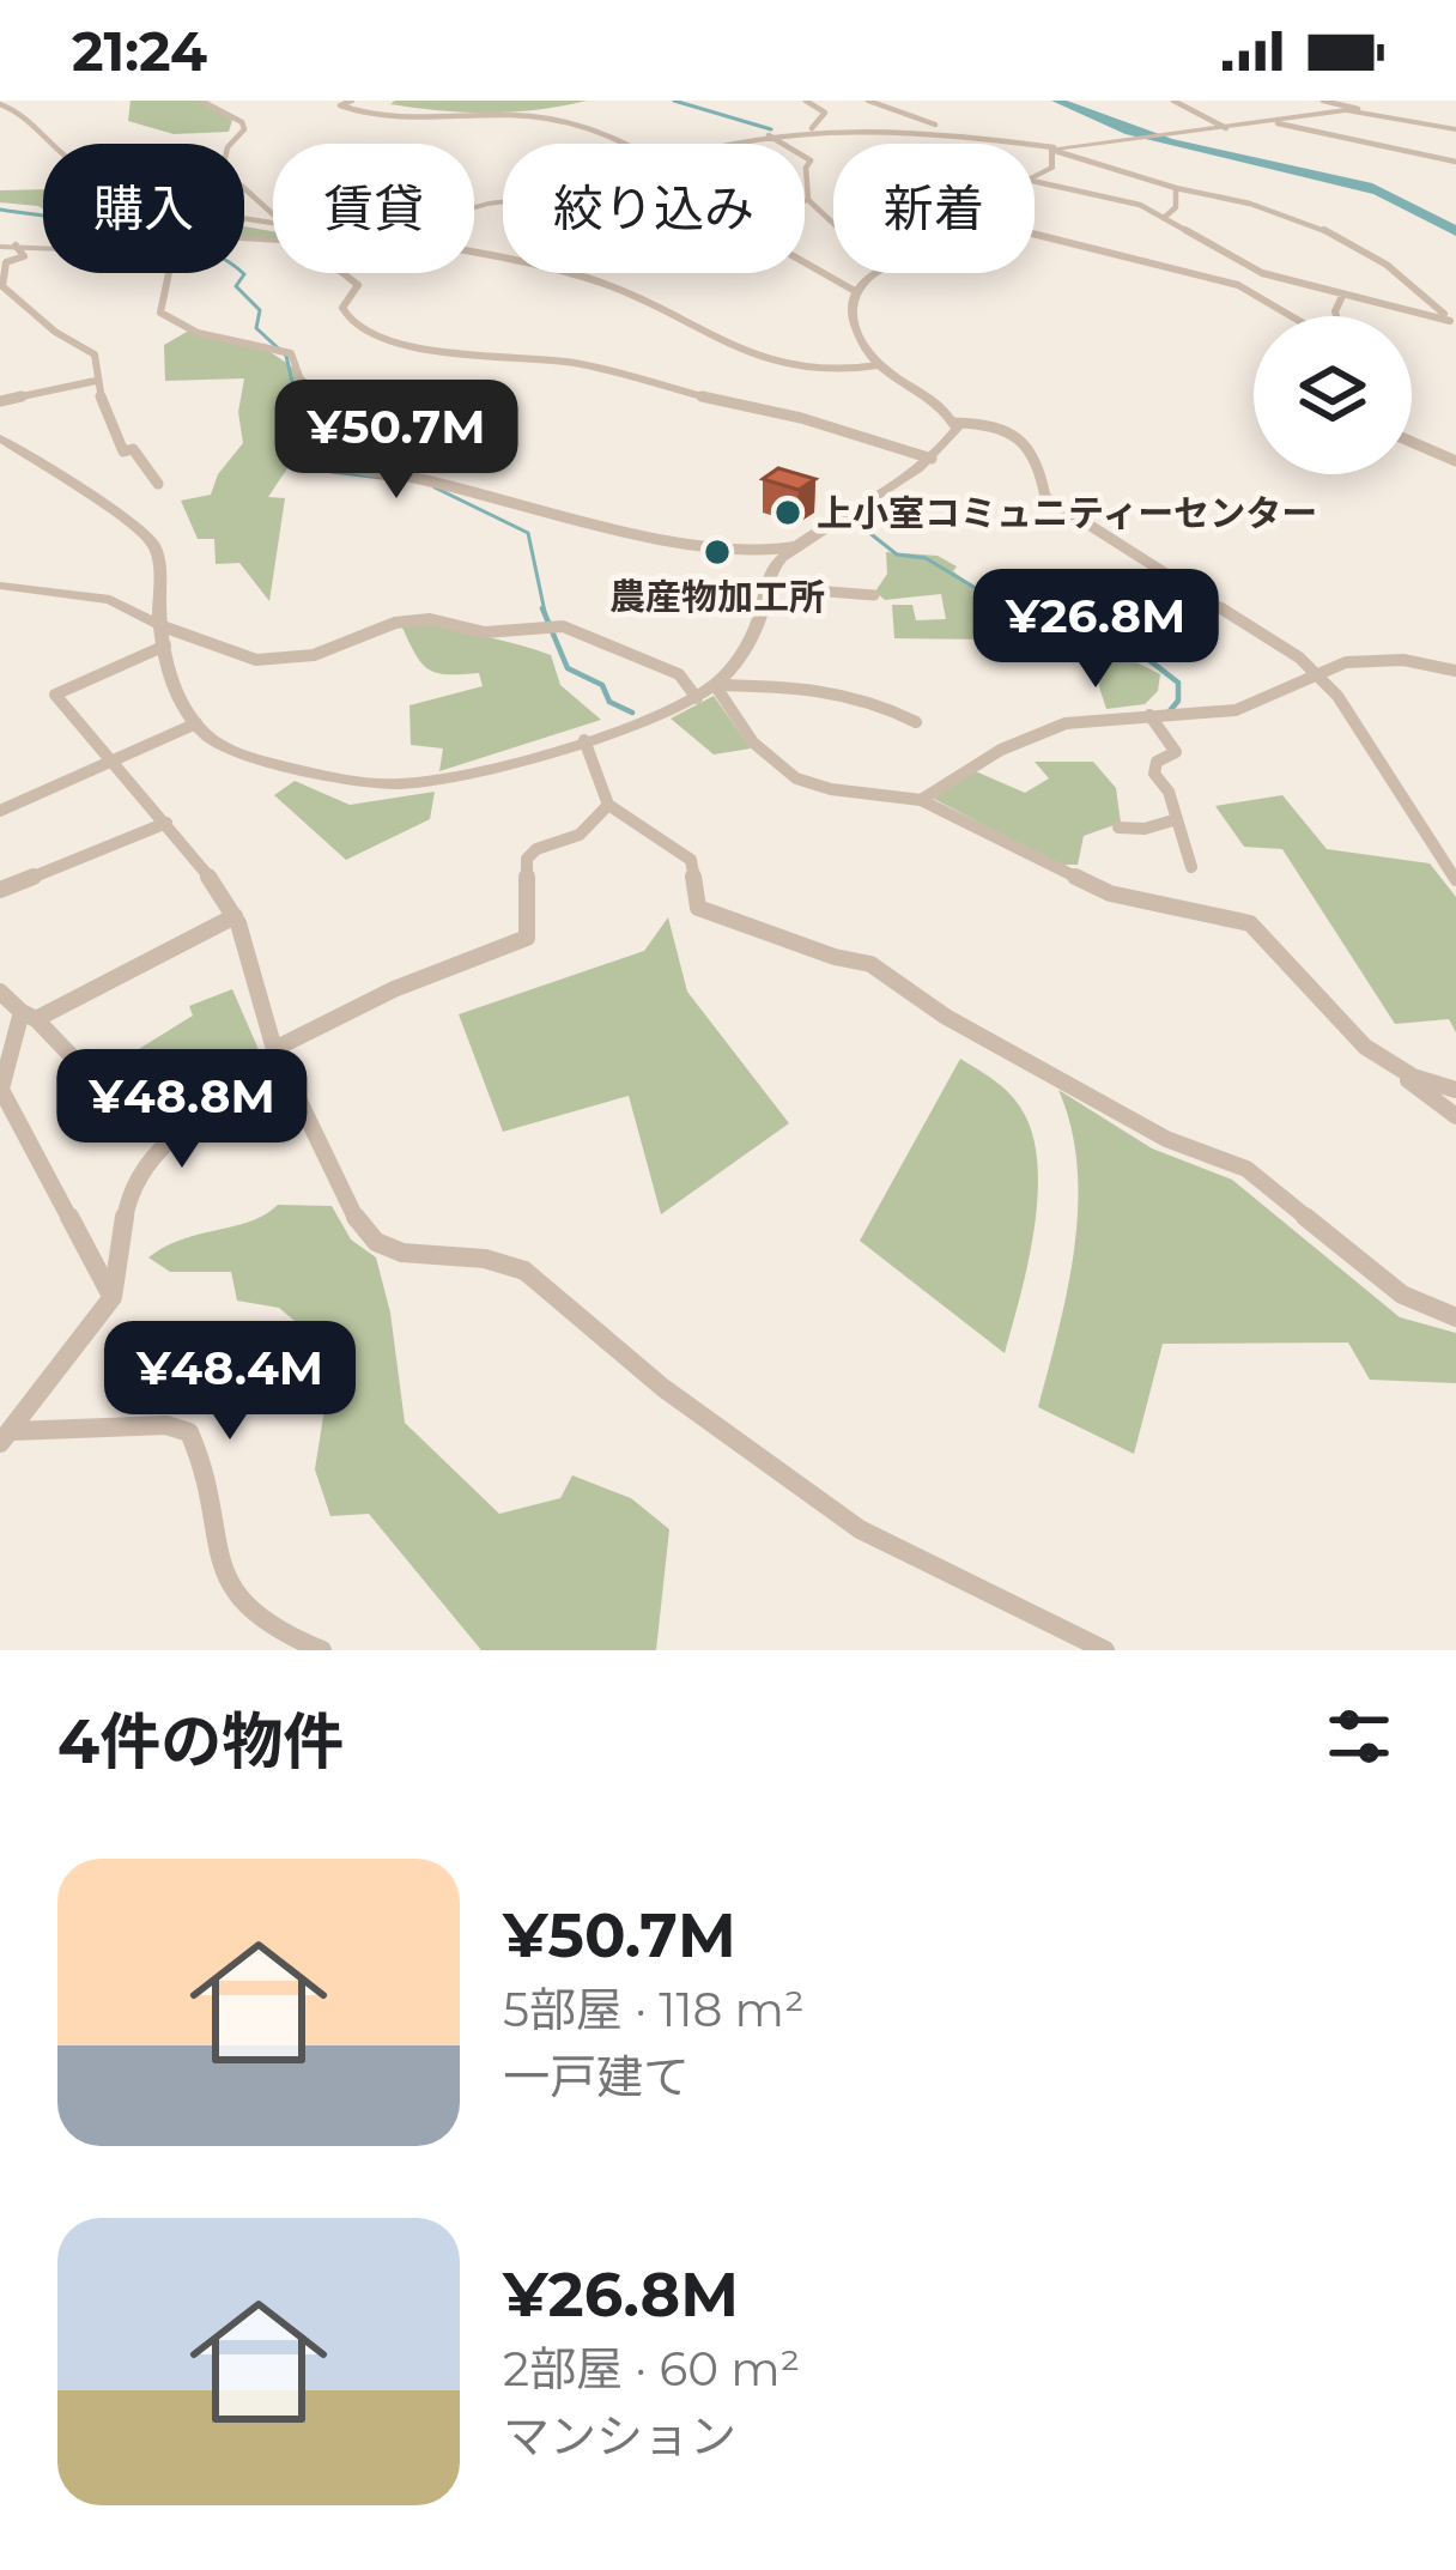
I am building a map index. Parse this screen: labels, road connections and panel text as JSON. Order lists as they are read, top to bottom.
{
  "places": ["上小室コミュニティーセンター", "農産物加工所"],
  "page": {
    "status": "21:24",
    "chip": [
      "購入",
      "賃貸",
      "絞り込み",
      "新着"
    ],
    "price": [
      "¥50.7M",
      "¥26.8M",
      "¥48.8M",
      "¥48.4M"
    ],
    "heading": "4件の物件",
    "list": [
      {
        "name": "¥50.7M",
        "note": "5部屋 · 118 m² · 一戸建て"
      },
      {
        "name": "¥26.8M",
        "note": "2部屋 · 60 m² · マンション"
      }
    ]
  }
}
